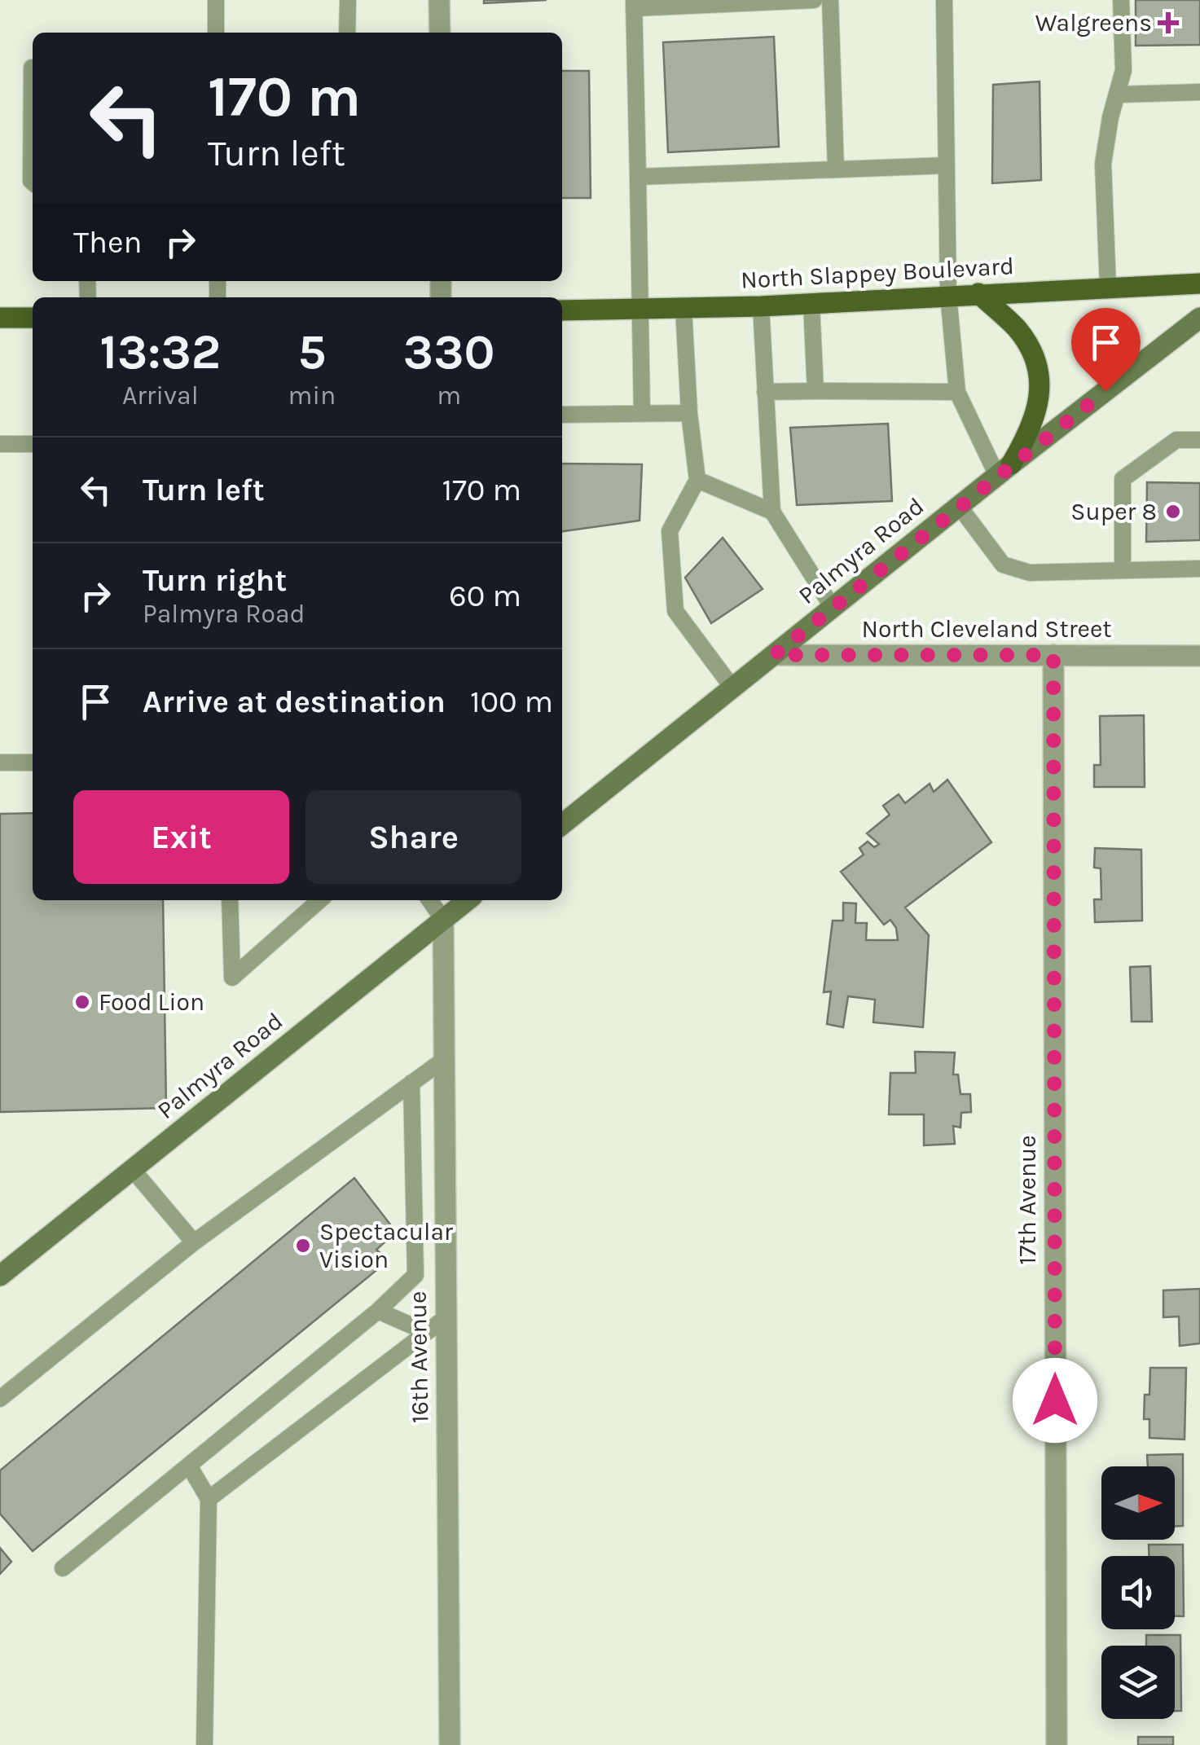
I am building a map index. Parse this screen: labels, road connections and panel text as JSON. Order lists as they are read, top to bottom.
{
  "streets": {
    "main road": ["North Slappey Boulevard", "Palmyra Road"],
    "street": ["North Cleveland Street", "17th Avenue", "16th Avenue"]
  },
  "crossings": [
    ["Palmyra Road", "North Cleveland Street"],
    ["Palmyra Road", "16th Avenue"],
    ["North Cleveland Street", "17th Avenue"]
  ],
  "places": {
    "health": ["Walgreens"],
    "other": ["Super 8", "Food Lion", "Spectacular Vision"]
  },
  "north": "right",
  "page": {
    "turn": ["170 m", "Turn left"],
    "then": "Then",
    "eta": [
      "13:32",
      "Arrival",
      "5",
      "min",
      "330",
      "m"
    ],
    "list": [
      {
        "name": "Turn left",
        "value": "170 m"
      },
      {
        "name": "Turn right",
        "note": "Palmyra Road",
        "value": "60 m"
      },
      {
        "name": "Arrive at destination",
        "value": "100 m"
      }
    ],
    "buttons": ["Exit", "Share"]
  }
}
